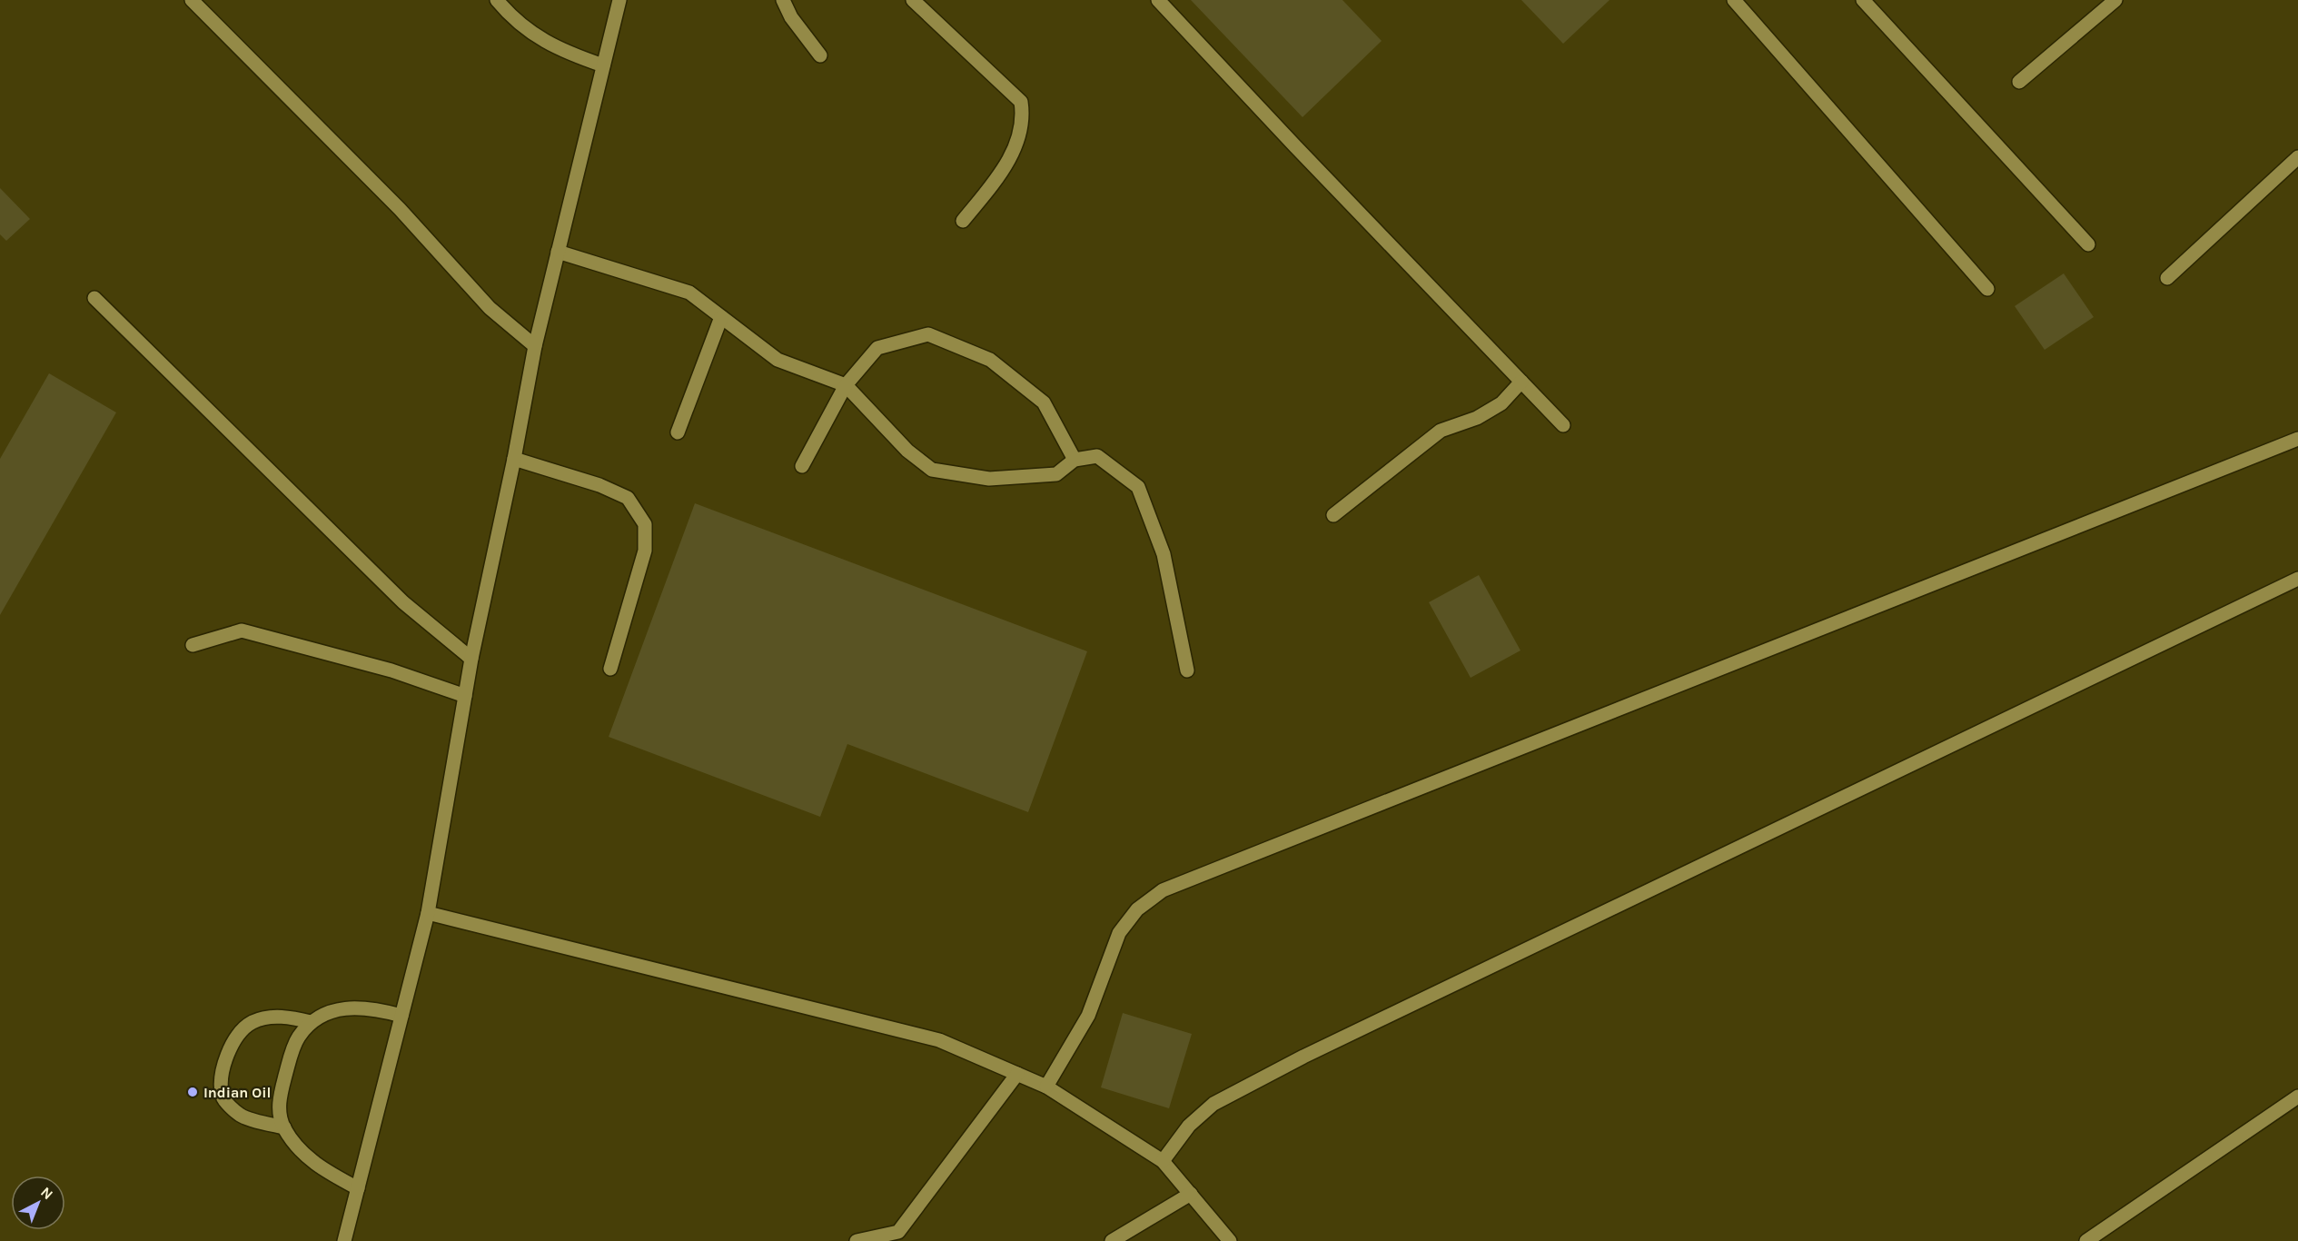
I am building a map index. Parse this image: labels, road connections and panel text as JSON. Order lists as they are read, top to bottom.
{
  "places": ["Indian Oil"],
  "north": "top right"
}
